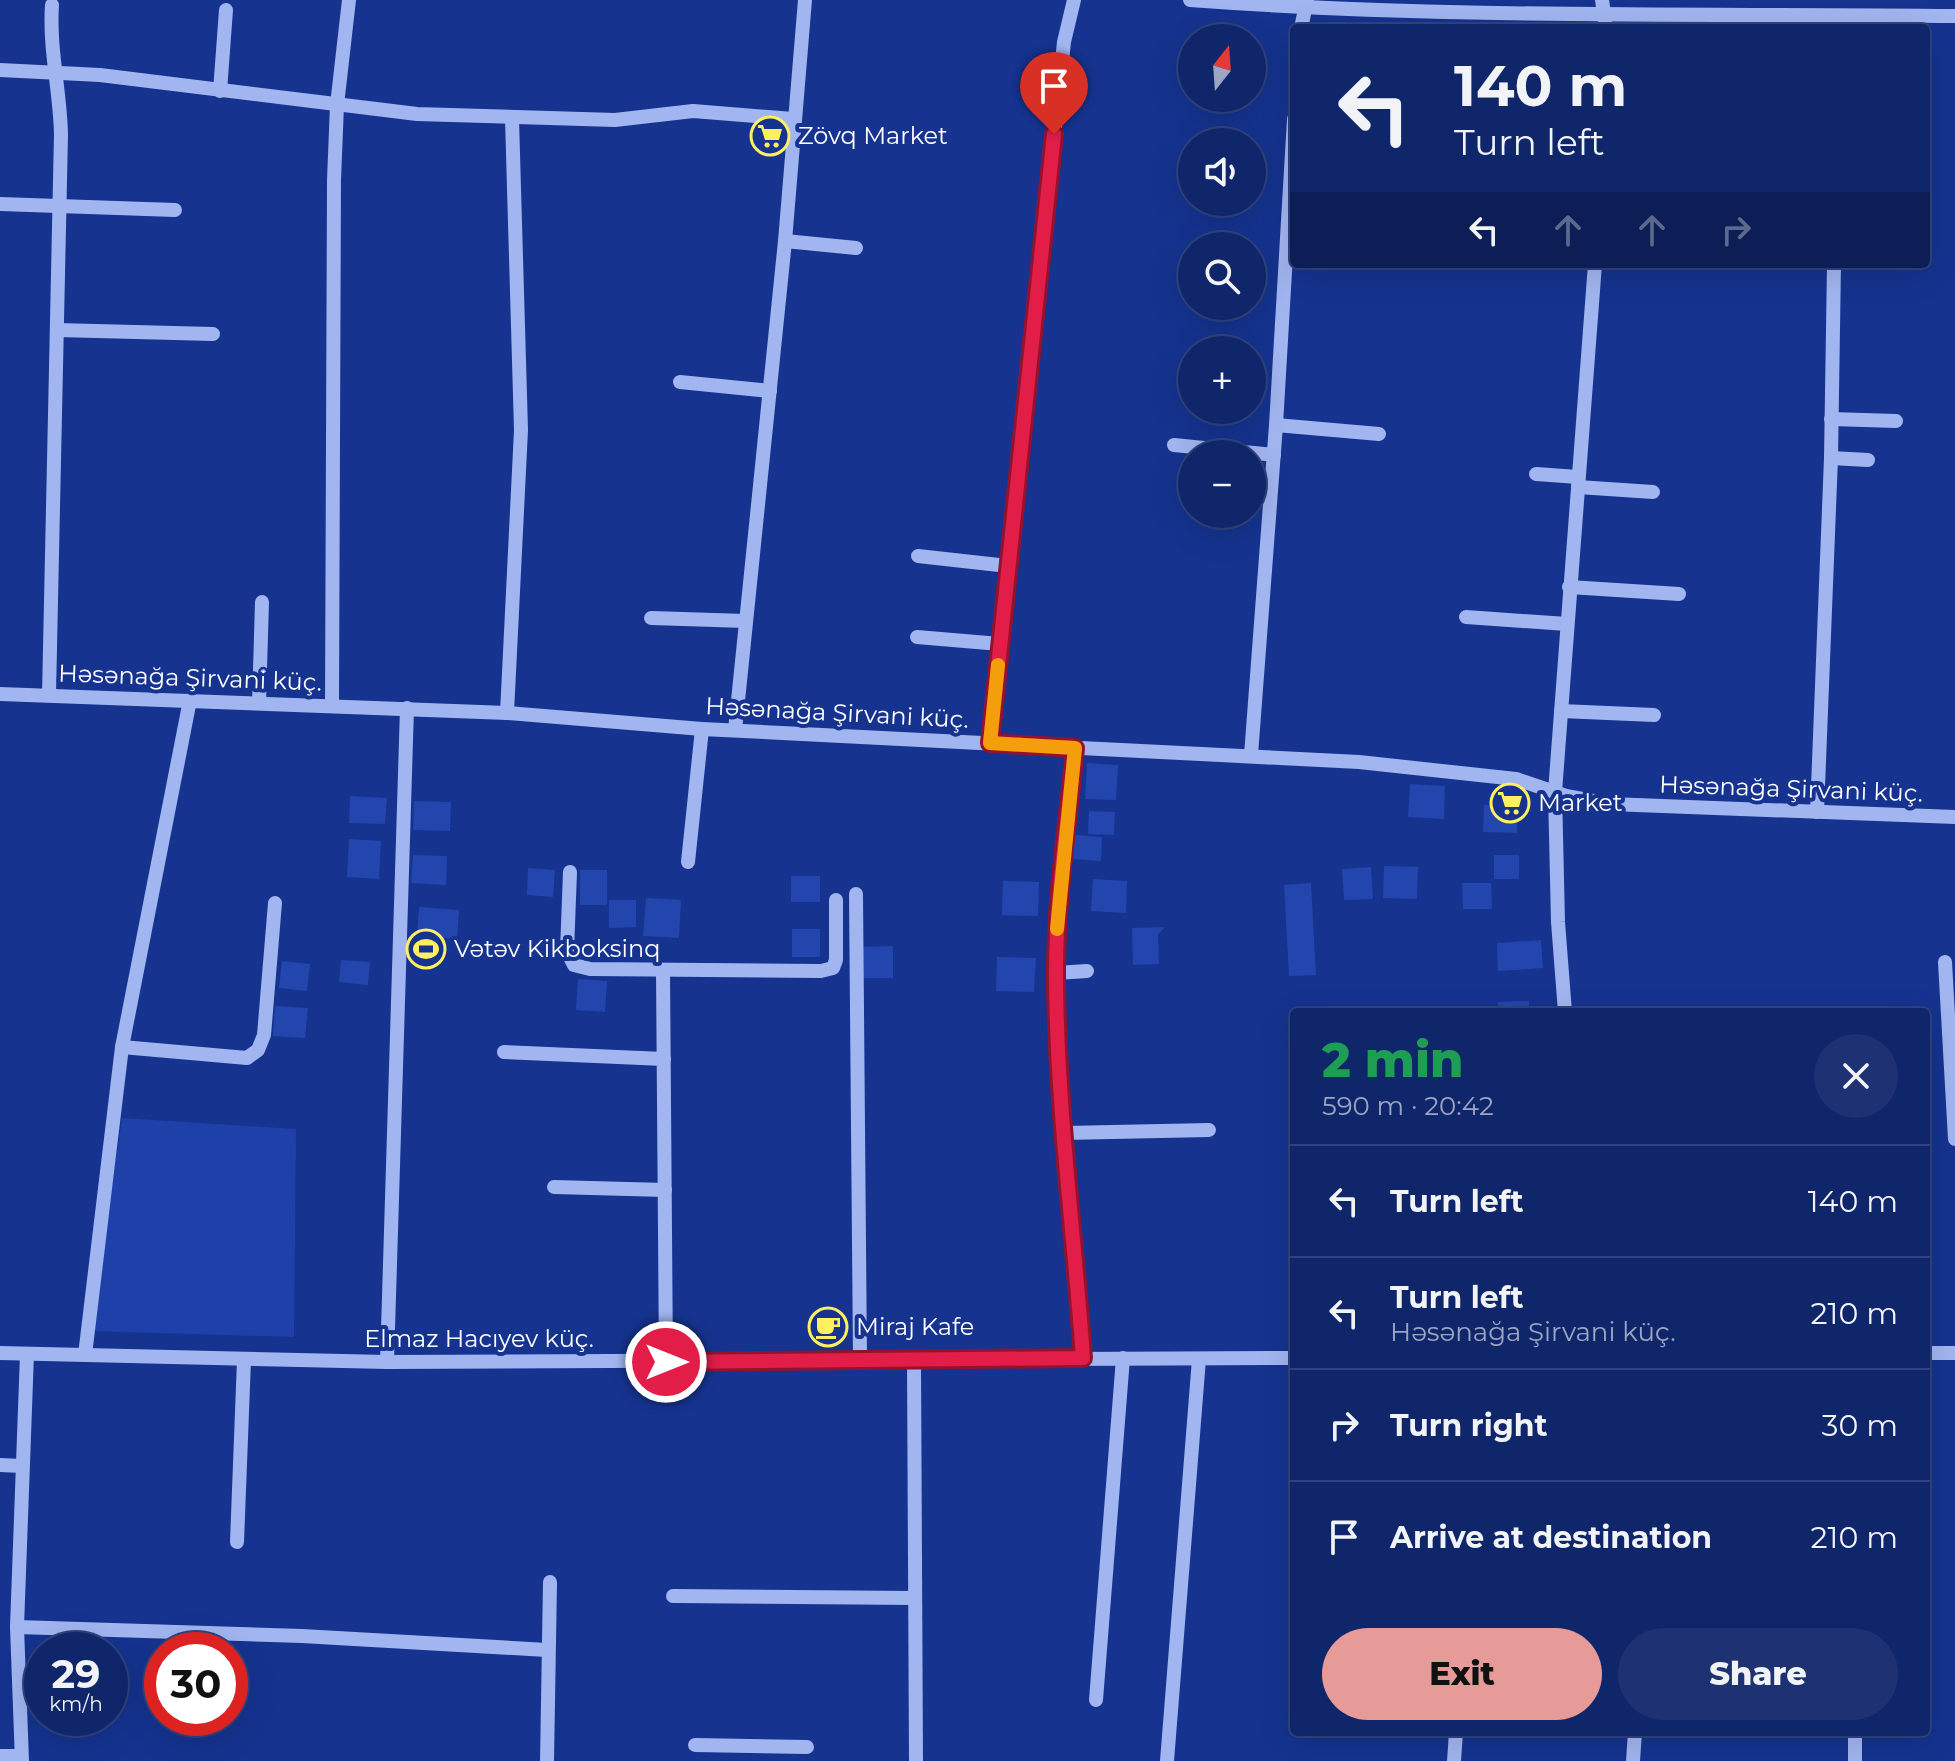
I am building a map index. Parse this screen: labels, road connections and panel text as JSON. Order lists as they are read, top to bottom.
{
  "streets": {
    "street": ["Həsənağa Şirvani küç.", "Elmaz Hacıyev küç."]
  },
  "places": {
    "supermarket": ["Zövq Market", "Market"],
    "sports": ["Vətəv Kikboksinq"],
    "cafe": ["Miraj Kafe"]
  },
  "north": "top",
  "page": {
    "map_buttons": ["+", "−"],
    "turn": ["140 m", "Turn left"],
    "heading": ["2 min", "590 m · 20:42"],
    "list": [
      {
        "name": "Turn left",
        "value": "140 m"
      },
      {
        "name": "Turn left",
        "note": "Həsənağa Şirvani küç.",
        "value": "210 m"
      },
      {
        "name": "Turn right",
        "value": "30 m"
      },
      {
        "name": "Arrive at destination",
        "value": "210 m"
      }
    ],
    "buttons": ["Exit", "Share"],
    "speed": "29 km/h",
    "limit": "30"
  }
}
